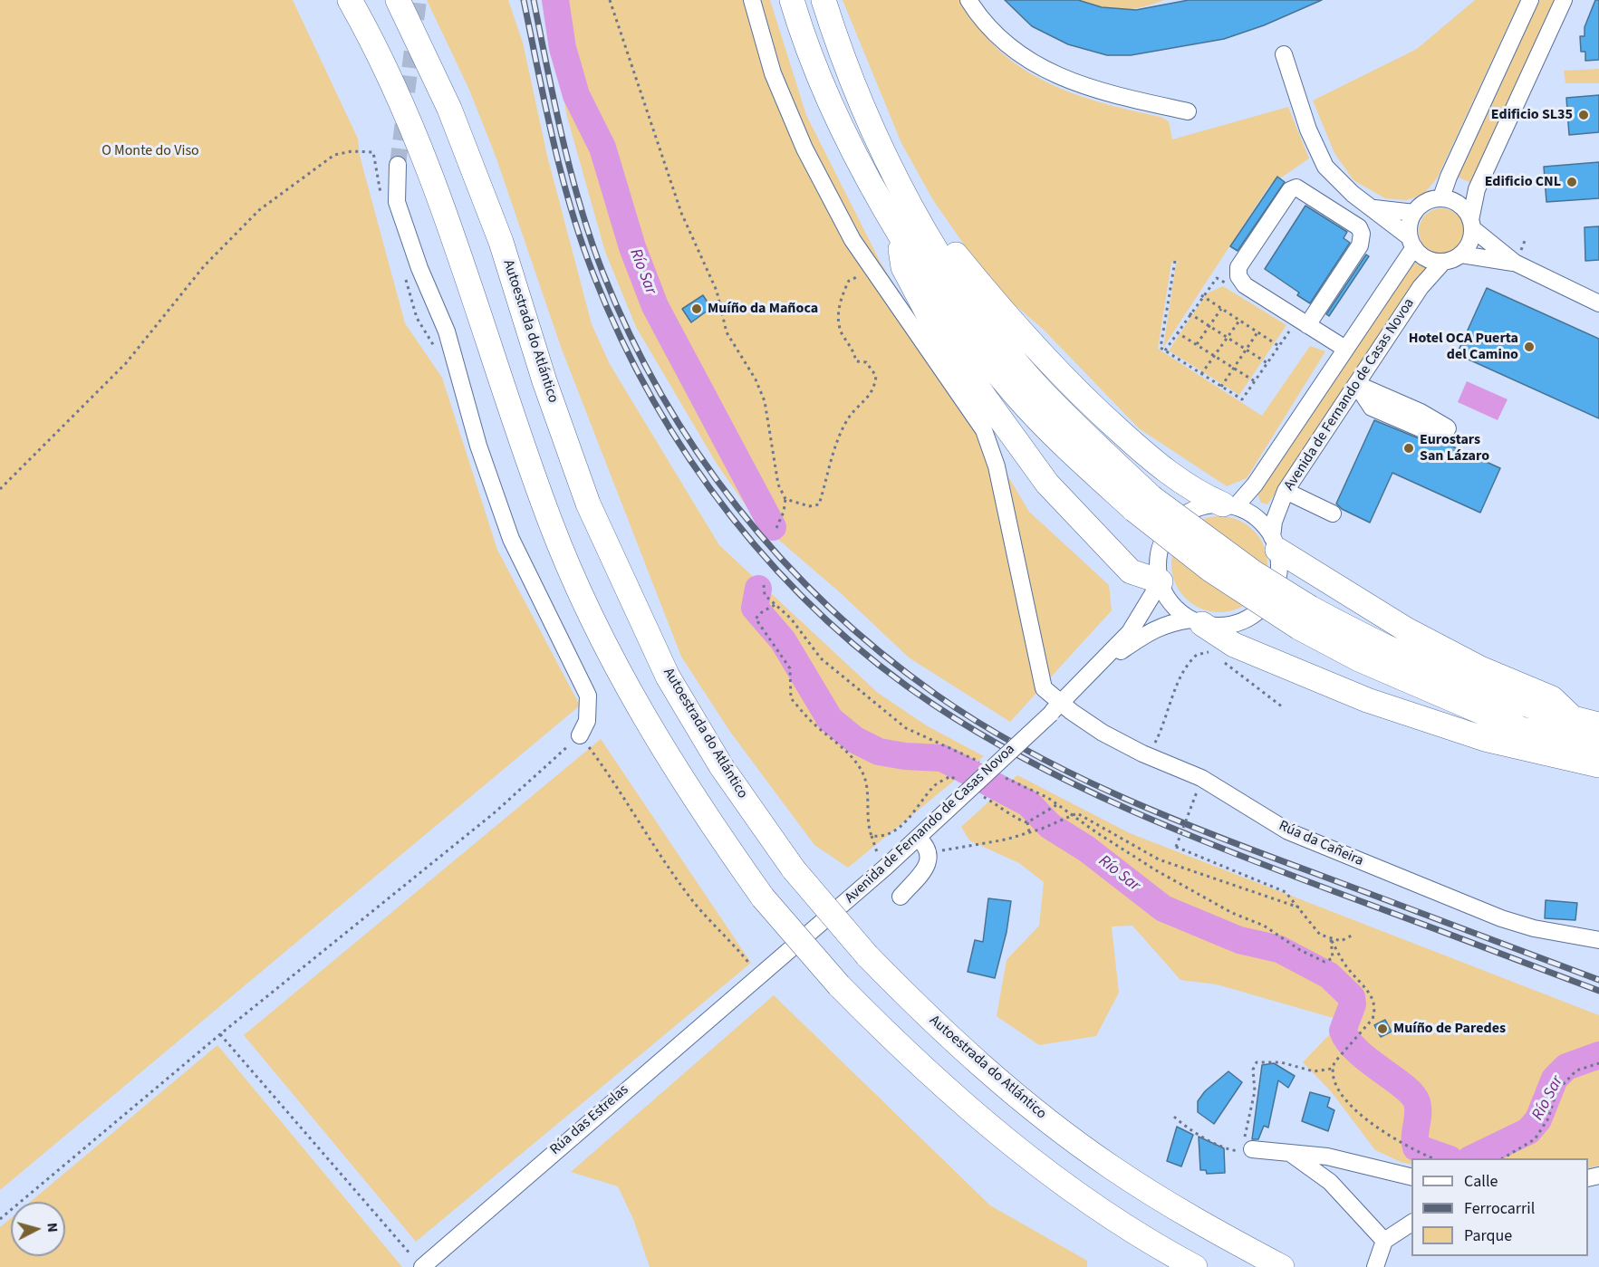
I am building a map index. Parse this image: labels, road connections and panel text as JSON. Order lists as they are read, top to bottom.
{
  "streets": {
    "highway": ["Autoestrada do Atlántico"],
    "street": ["Avenida de Fernando de Casas Novoa", "Rúa da Cañeira", "Rúa das Estrelas"]
  },
  "crossings": [
    ["Avenida de Fernando de Casas Novoa", "Rúa da Cañeira"],
    ["Avenida de Fernando de Casas Novoa", "Rúa das Estrelas"]
  ],
  "water": ["Río Sar"],
  "parks": ["O Monte do Viso"],
  "places": [
    "Edificio SL35",
    "Edificio CNL",
    "Muíño da Mañoca",
    "Hotel OCA Puerta del Camino",
    "Eurostars San Lázaro",
    "Muíño de Paredes"
  ],
  "legend": ["Calle", "Ferrocarril", "Parque"],
  "north": "right"
}
